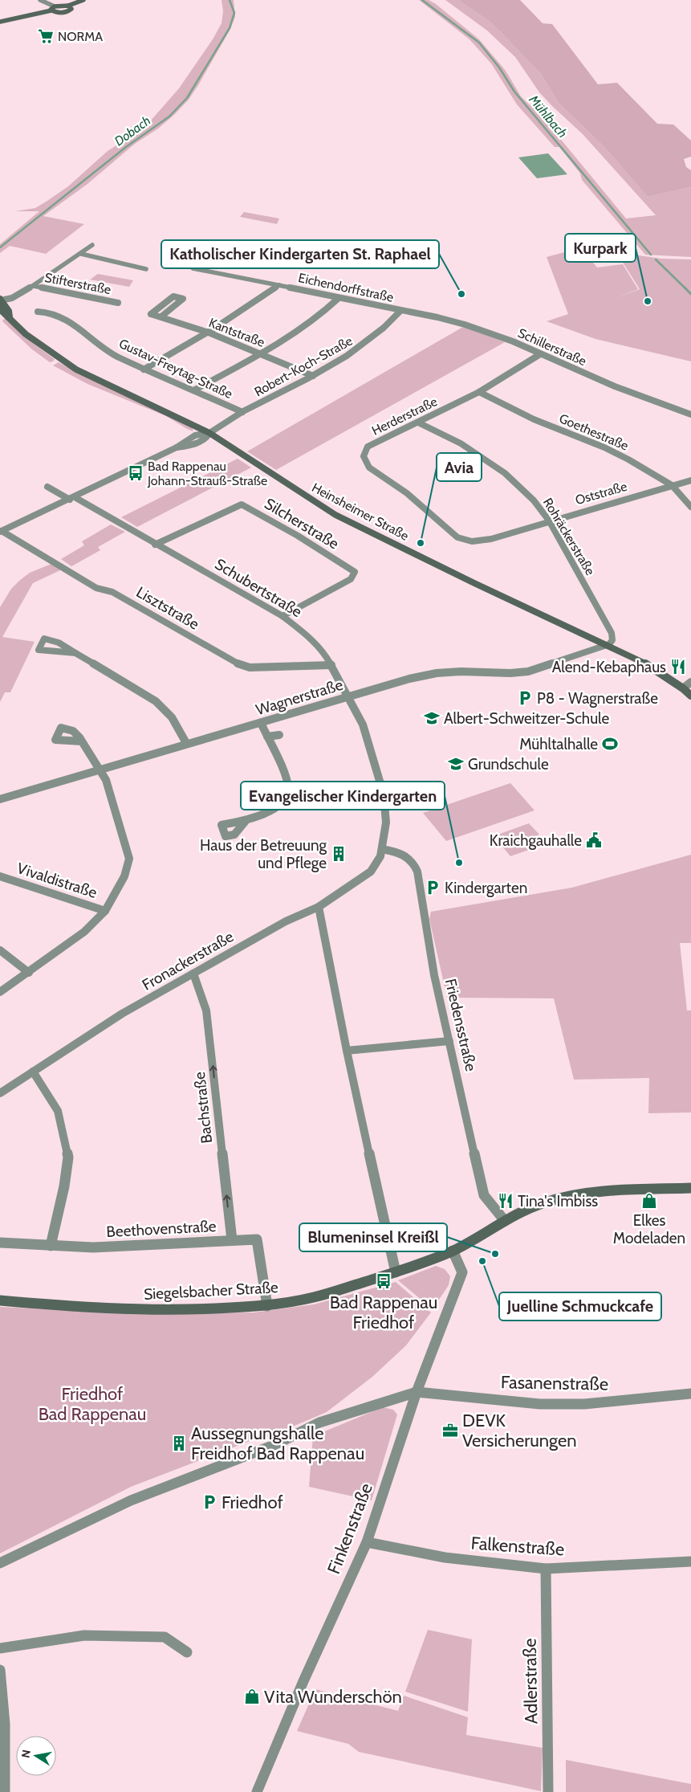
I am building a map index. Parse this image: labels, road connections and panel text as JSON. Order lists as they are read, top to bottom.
{
  "streets": {
    "street": [
      "Stifterstraße",
      "Eichendorffstraße",
      "Kantstraße",
      "Schillerstraße",
      "Robert-Koch-Straße",
      "Gustav-Freytag-Straße",
      "Herderstraße",
      "Goethestraße",
      "Oststraße",
      "Heinsheimer Straße",
      "Silcherstraße",
      "Rohräckerstraße",
      "Schubertstraße",
      "Lisztstraße",
      "Wagnerstraße",
      "Vivaldistraße",
      "Fronackerstraße",
      "Friedensstraße",
      "Bachstraße",
      "Beethovenstraße",
      "Siegelsbacher Straße",
      "Fasanenstraße",
      "Finkenstraße",
      "Falkenstraße",
      "Adlerstraße"
    ]
  },
  "crossings": [
    ["Eichendorffstraße", "Schillerstraße"],
    ["Eichendorffstraße", "Robert-Koch-Straße"],
    ["Kantstraße", "Robert-Koch-Straße"],
    ["Schillerstraße", "Robert-Koch-Straße"],
    ["Schillerstraße", "Herderstraße"],
    ["Robert-Koch-Straße", "Gustav-Freytag-Straße"],
    ["Robert-Koch-Straße", "Heinsheimer Straße"],
    ["Robert-Koch-Straße", "Schubertstraße"],
    ["Robert-Koch-Straße", "Lisztstraße"],
    ["Herderstraße", "Goethestraße"],
    ["Herderstraße", "Oststraße"],
    ["Herderstraße", "Rohräckerstraße"],
    ["Goethestraße", "Oststraße"],
    ["Oststraße", "Rohräckerstraße"],
    ["Heinsheimer Straße", "Rohräckerstraße"],
    ["Heinsheimer Straße", "Wagnerstraße"],
    ["Silcherstraße", "Schubertstraße"],
    ["Rohräckerstraße", "Wagnerstraße"],
    ["Schubertstraße", "Lisztstraße"],
    ["Schubertstraße", "Wagnerstraße"],
    ["Schubertstraße", "Fronackerstraße"],
    ["Schubertstraße", "Friedensstraße"],
    ["Fronackerstraße", "Friedensstraße"],
    ["Fronackerstraße", "Bachstraße"],
    ["Friedensstraße", "Siegelsbacher Straße"],
    ["Bachstraße", "Beethovenstraße"],
    ["Beethovenstraße", "Siegelsbacher Straße"],
    ["Siegelsbacher Straße", "Finkenstraße"],
    ["Fasanenstraße", "Finkenstraße"],
    ["Finkenstraße", "Falkenstraße"],
    ["Falkenstraße", "Adlerstraße"]
  ],
  "one_way": ["Bachstraße"],
  "water": ["Mühlbach", "Dobach"],
  "parks": ["Friedhof Bad Rappenau"],
  "places": {
    "supermarket": ["NORMA"],
    "other": [
      "Katholischer Kindergarten St. Raphael",
      "Kurpark",
      "Avia",
      "Evangelischer Kindergarten",
      "Blumeninsel Kreißl",
      "Juelline Schmuckcafe"
    ],
    "bus stop": ["Bad Rappenau Johann-Strauß-Straße", "Bad Rappenau Friedhof"],
    "restaurant": ["Alend-Kebaphaus", "Tina's Imbiss"],
    "parking": ["P8 - Wagnerstraße", "Kindergarten", "Friedhof"],
    "school or university": ["Albert-Schweitzer-Schule", "Grundschule"],
    "sports": ["Mühltalhalle"],
    "public building": ["Kraichgauhalle"],
    "building": ["Haus der Betreuung und Pflege", "Aussegnungshalle Freidhof Bad Rappenau"],
    "shop": ["Elkes Modeladen", "Vita Wunderschön"],
    "office": ["DEVK Versicherungen"]
  },
  "north": "left"
}
